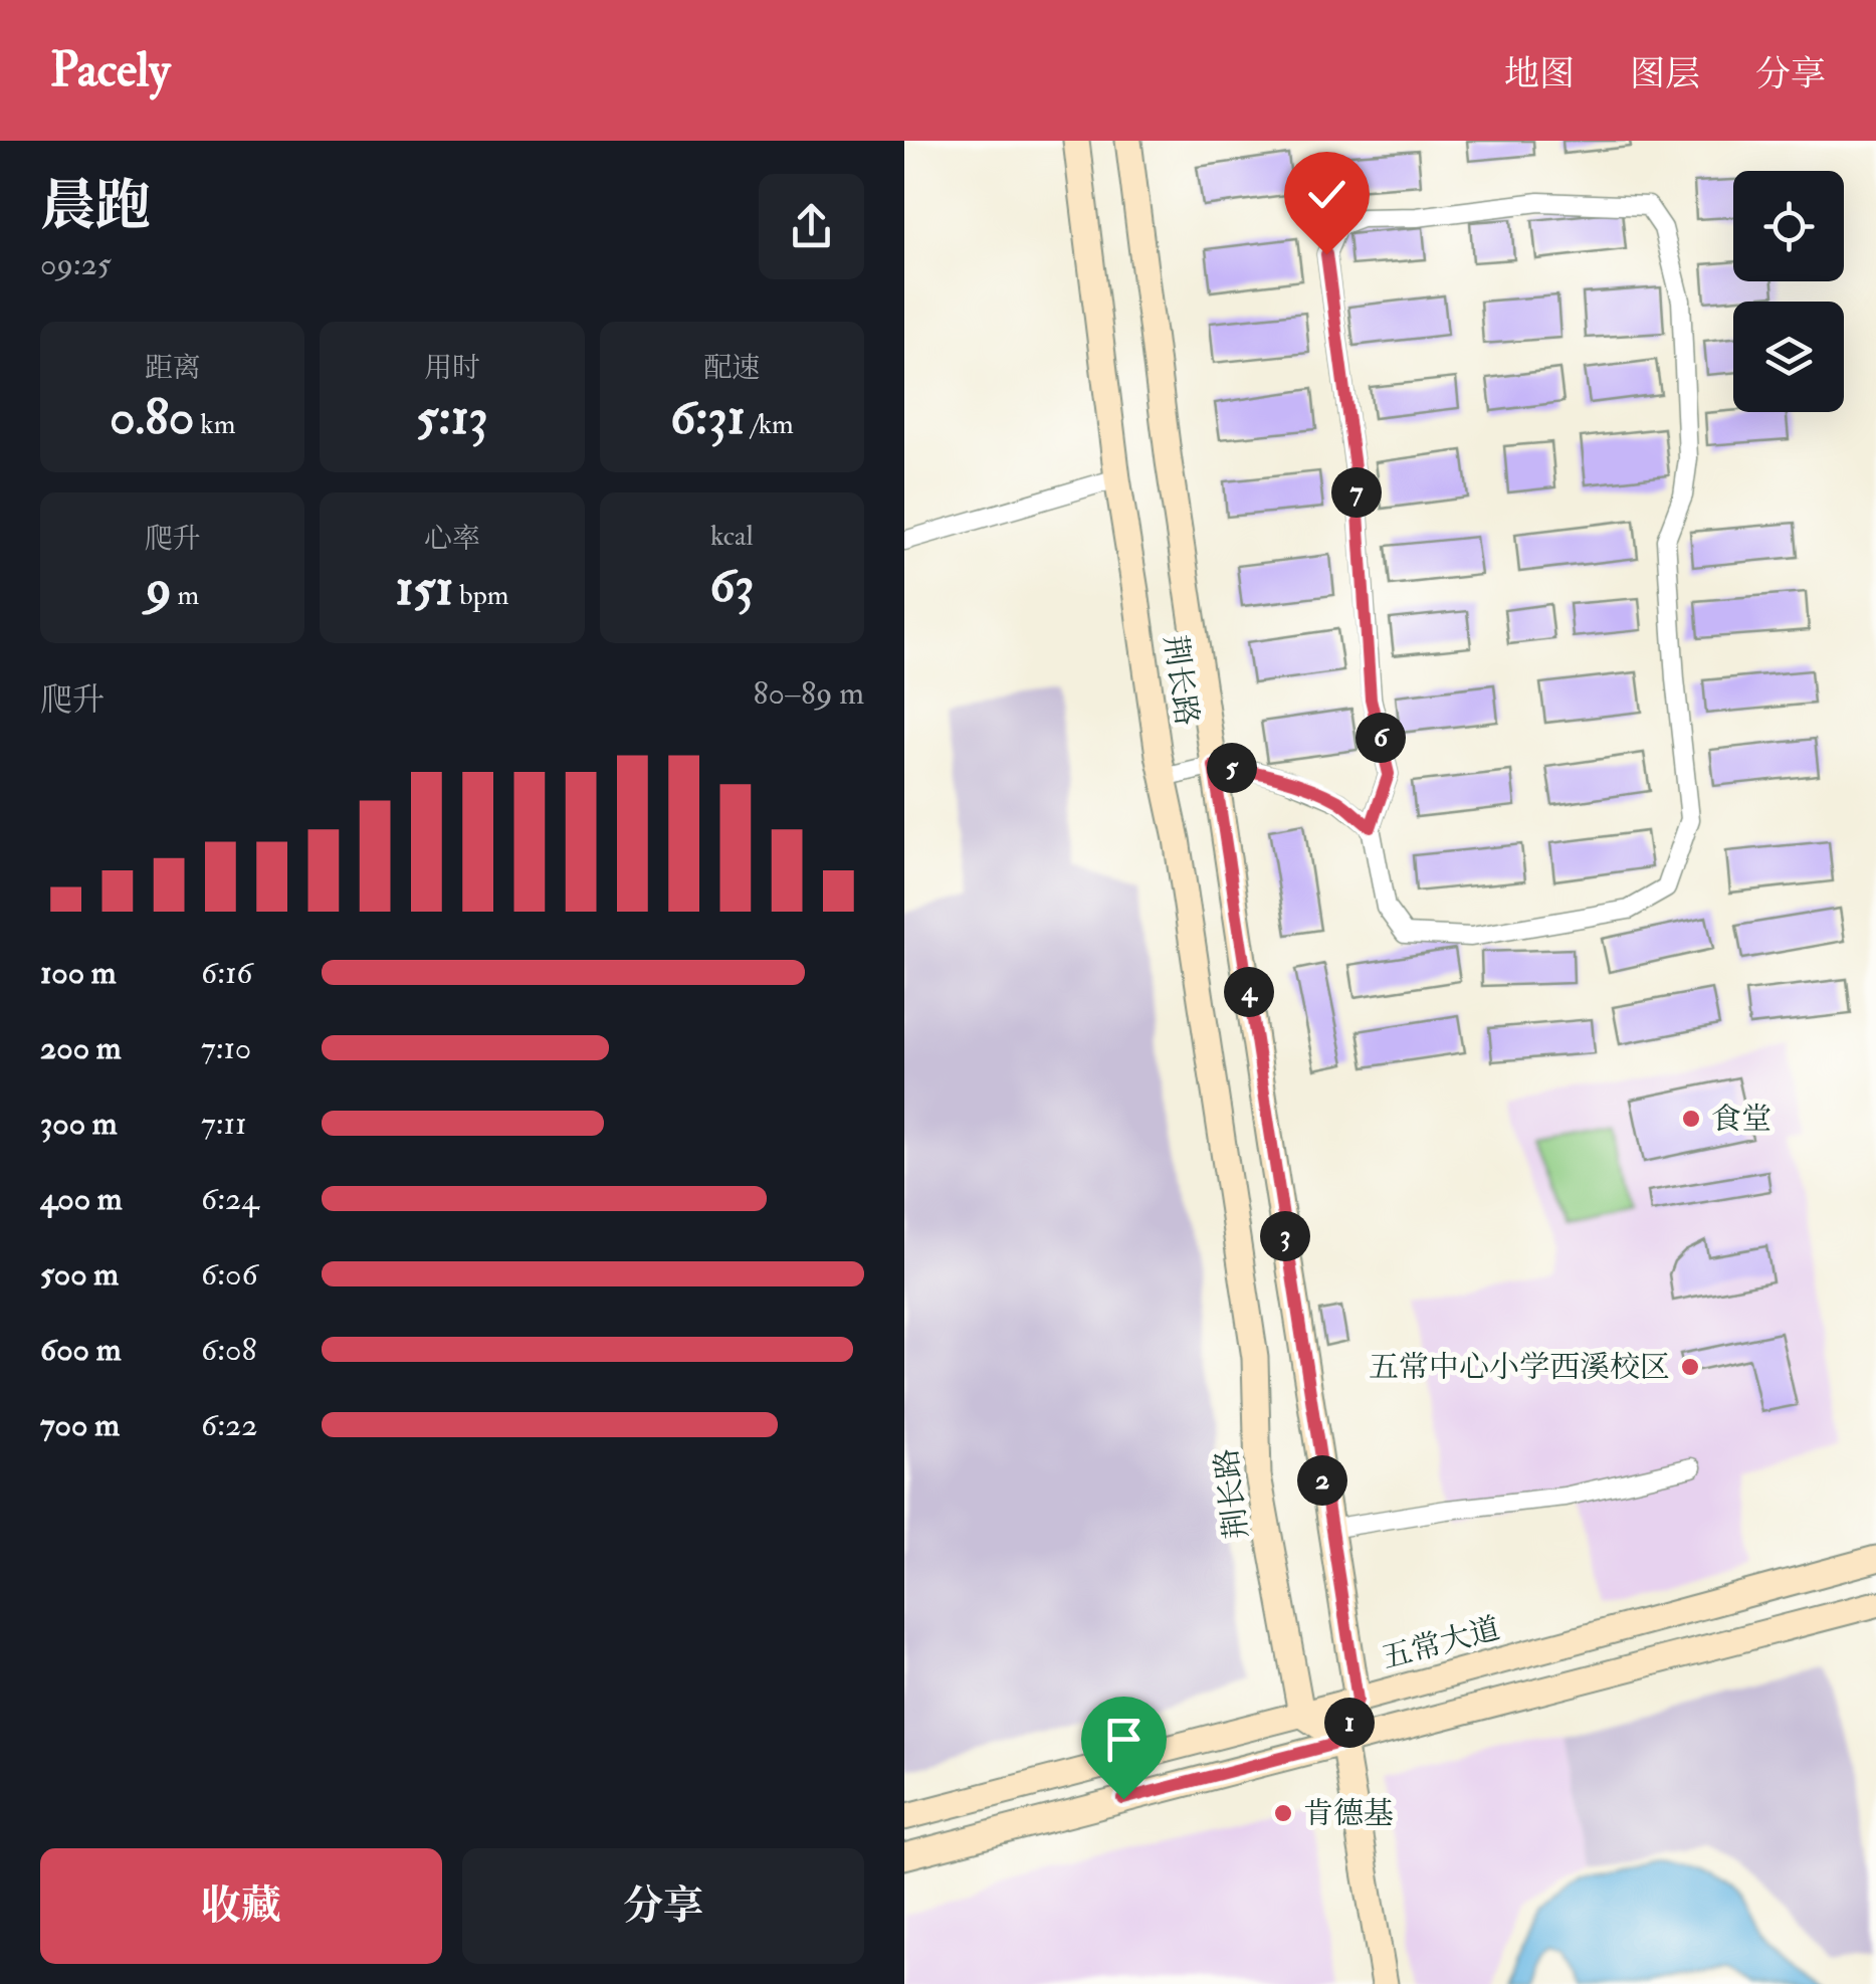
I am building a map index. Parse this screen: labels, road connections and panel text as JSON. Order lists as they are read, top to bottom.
{
  "streets": {
    "main road": ["荆长路", "五常大道"]
  },
  "crossings": [
    ["荆长路", "五常大道"]
  ],
  "places": ["食堂", "五常中心小学西溪校区", "肯德基"],
  "page": {
    "header": "Pacely",
    "nav": ["地图", "图层", "分享"],
    "heading": ["晨跑", "09:25"],
    "stats": [
      ["距离", "0.80 km"],
      ["用时", "5:13"],
      ["配速", "6:31 /km"],
      ["爬升", "9 m"],
      ["心率", "151 bpm"],
      ["kcal", "63"]
    ],
    "pins": [
      "7",
      "6",
      "5",
      "4",
      "3",
      "2",
      "1"
    ],
    "chart": ["爬升", "80–89 m"],
    "list": [
      {
        "name": "100 m",
        "note": "6:16"
      },
      {
        "name": "200 m",
        "note": "7:10"
      },
      {
        "name": "300 m",
        "note": "7:11"
      },
      {
        "name": "400 m",
        "note": "6:24"
      },
      {
        "name": "500 m",
        "note": "6:06"
      },
      {
        "name": "600 m",
        "note": "6:08"
      },
      {
        "name": "700 m",
        "note": "6:22"
      }
    ],
    "buttons": ["收藏", "分享"]
  }
}
